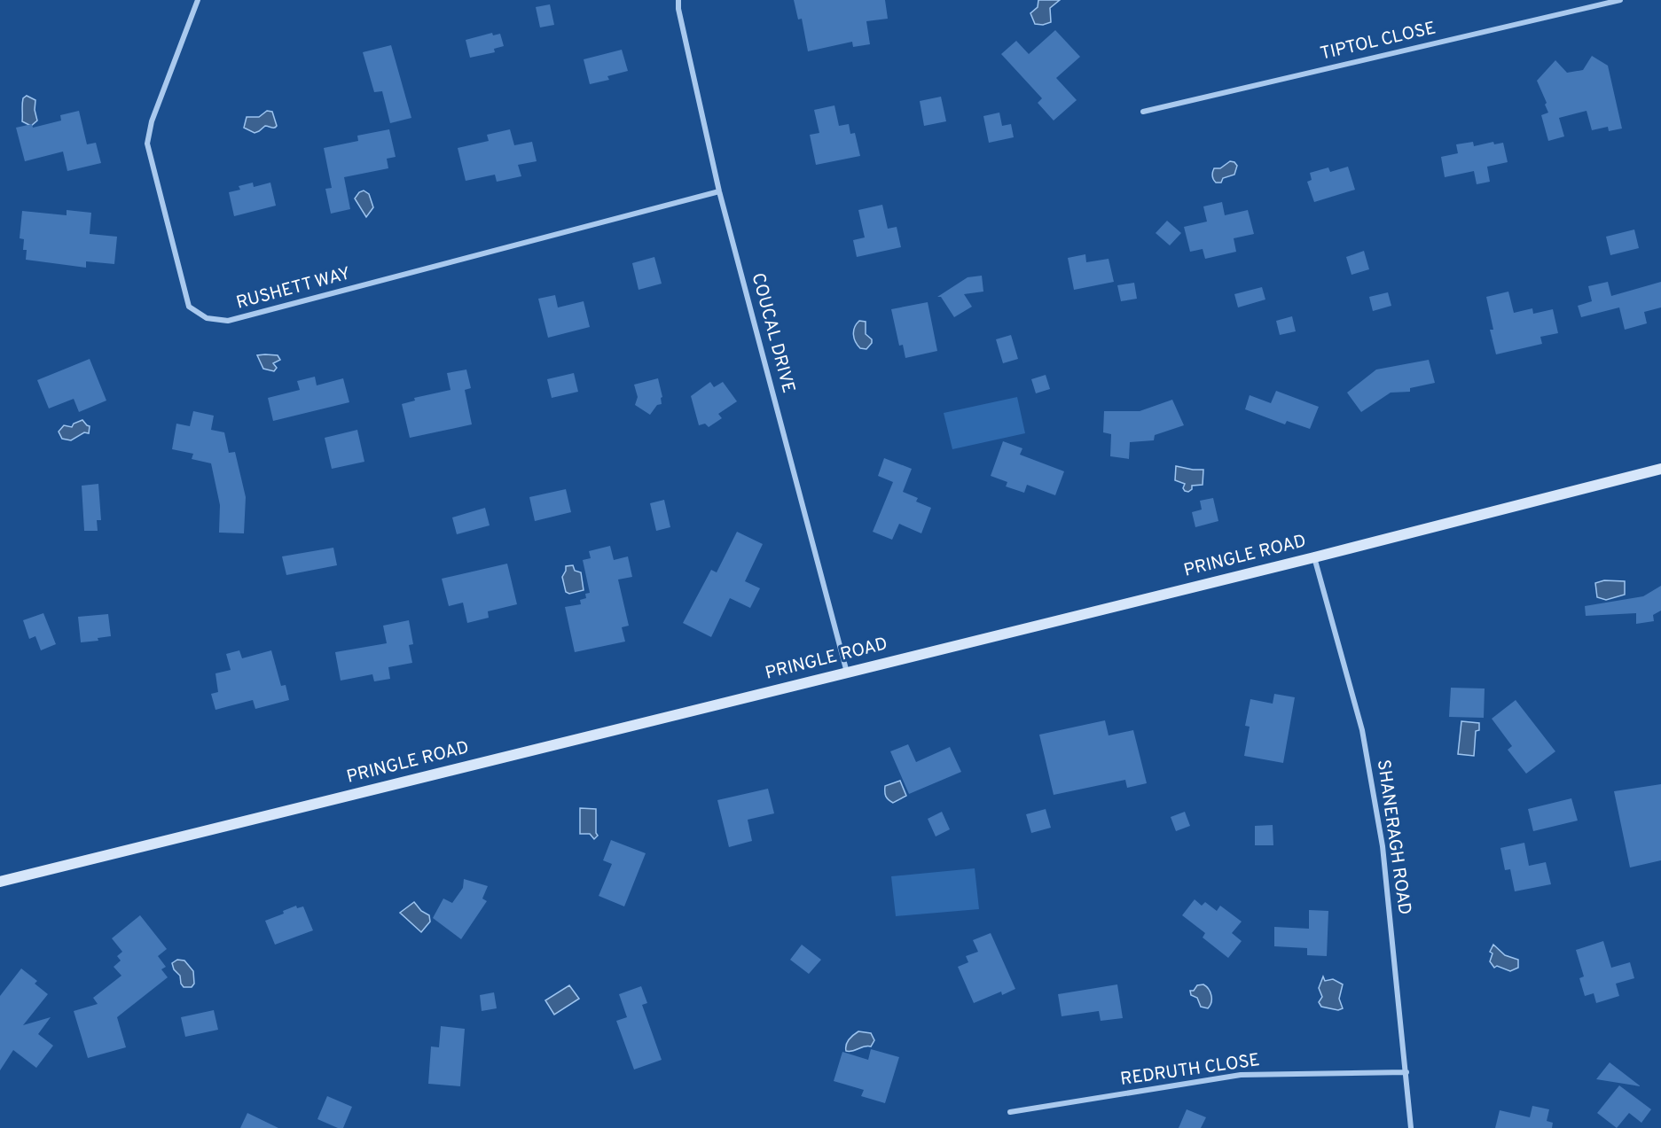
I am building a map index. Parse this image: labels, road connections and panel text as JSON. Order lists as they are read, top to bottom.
{
  "streets": {
    "street": [
      "TIPTOL CLOSE",
      "RUSHETT WAY",
      "COUCAL DRIVE",
      "PRINGLE ROAD",
      "SHANERAGH ROAD",
      "REDRUTH CLOSE"
    ]
  },
  "crossings": [
    ["RUSHETT WAY", "COUCAL DRIVE"],
    ["COUCAL DRIVE", "PRINGLE ROAD"],
    ["PRINGLE ROAD", "SHANERAGH ROAD"],
    ["SHANERAGH ROAD", "REDRUTH CLOSE"]
  ]
}
